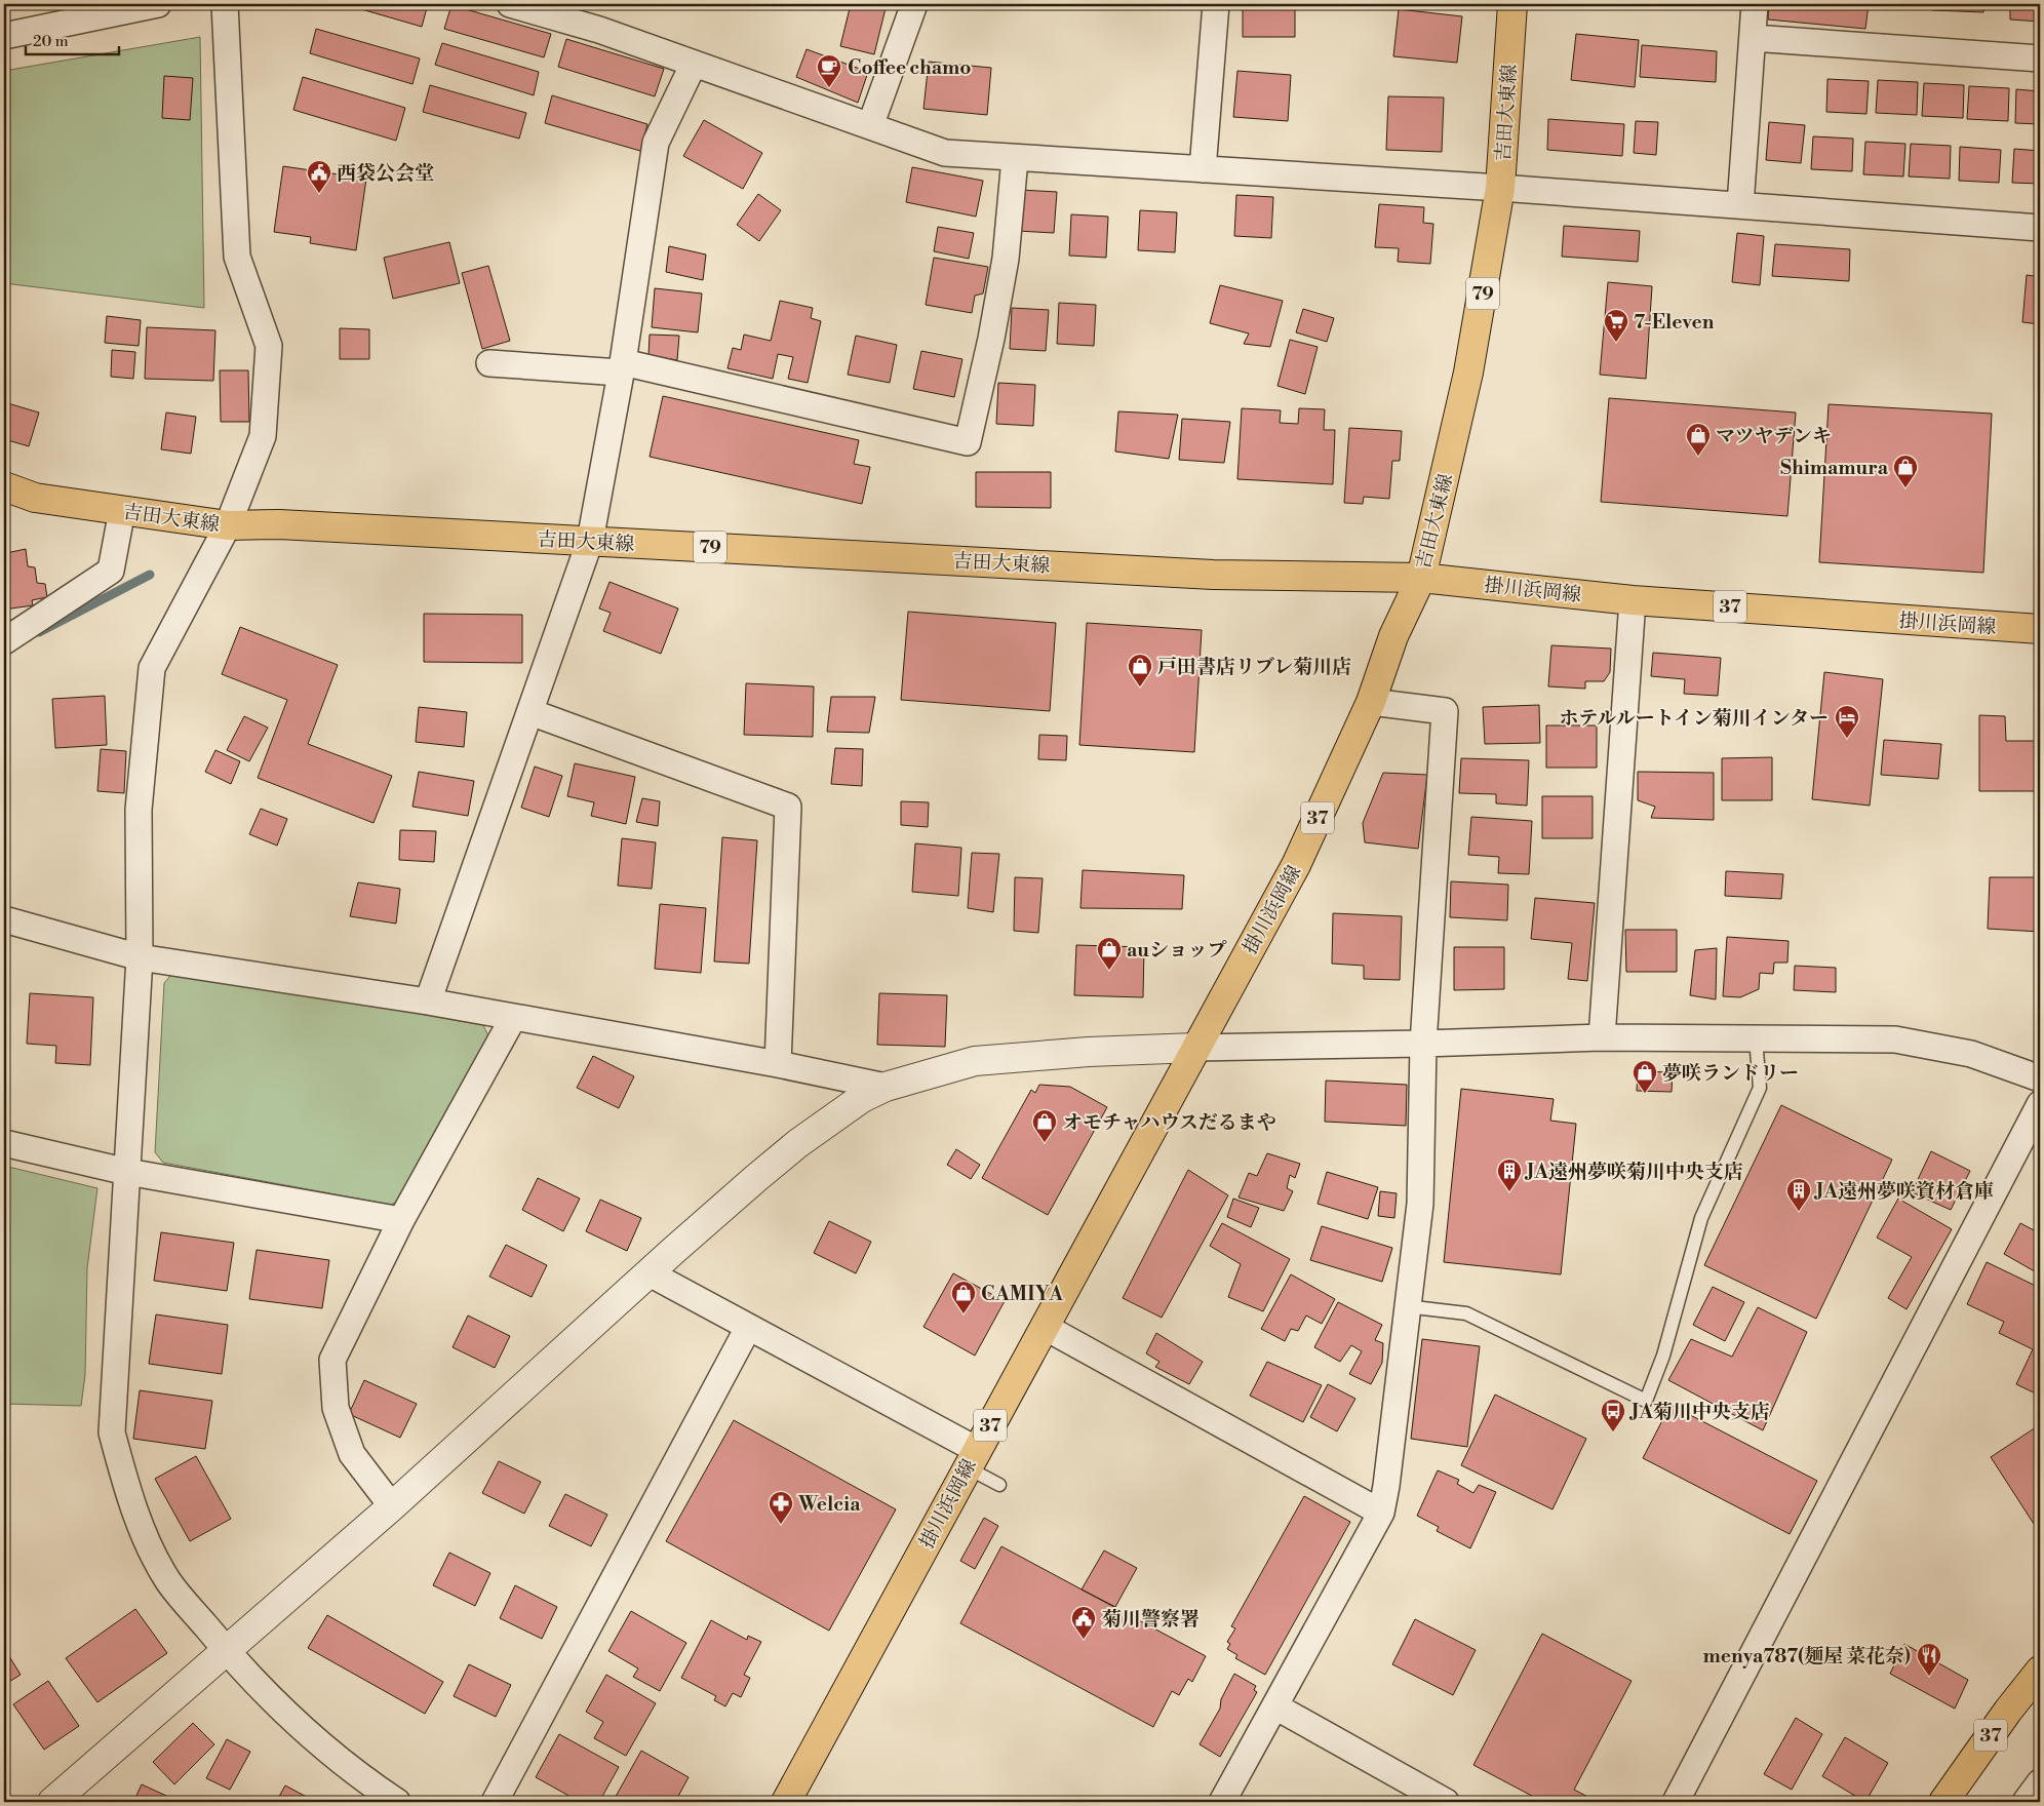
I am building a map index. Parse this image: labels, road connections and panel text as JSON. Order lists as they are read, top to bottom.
{
  "streets": {
    "main road": [
      "吉田大東線",
      "79",
      "掛川浜岡線",
      "37"
    ]
  },
  "crossings": [
    ["吉田大東線", "掛川浜岡線"]
  ],
  "places": {
    "cafe": ["Coffee chamo"],
    "public building": ["西袋公会堂", "菊川警察署"],
    "supermarket": ["7-Eleven"],
    "shop": [
      "マツヤデンキ",
      "Shimamura",
      "戸田書店リブレ菊川店",
      "auショップ",
      "夢咲ランドリー",
      "オモチャハウスだるまや",
      "CAMIYA"
    ],
    "hotel": ["ホテルルートイン菊川インター"],
    "building": ["JA遠州夢咲菊川中央支店", "JA遠州夢咲資材倉庫"],
    "bus stop": ["JA菊川中央支店"],
    "pharmacy": ["Welcia"],
    "restaurant": ["menya787(麺屋 菜花奈)"]
  },
  "scale_bar": "20 m"
}
